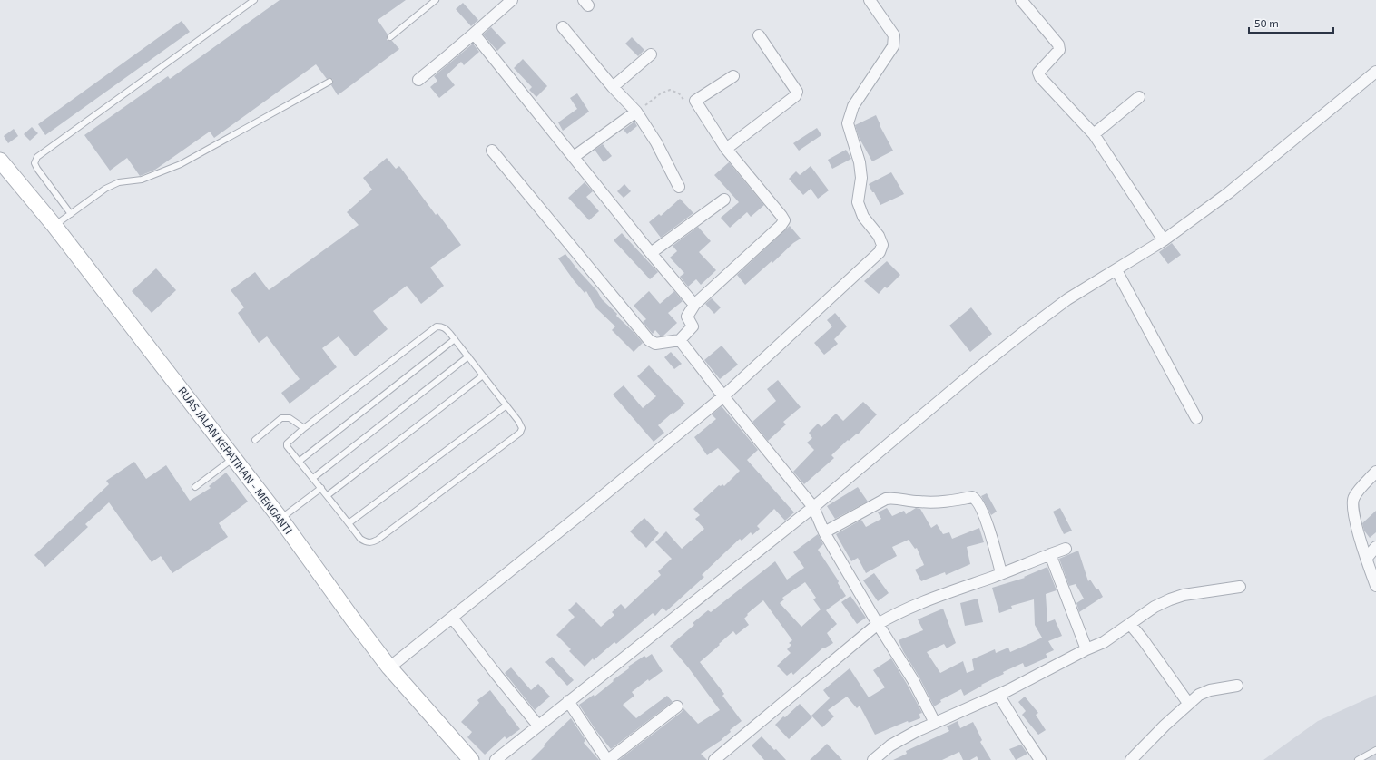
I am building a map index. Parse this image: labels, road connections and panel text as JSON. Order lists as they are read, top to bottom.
{
  "streets": {
    "main road": ["RUAS JALAN KEPATIHAN - MENGANTI"]
  },
  "scale_bar": "50 m"
}
